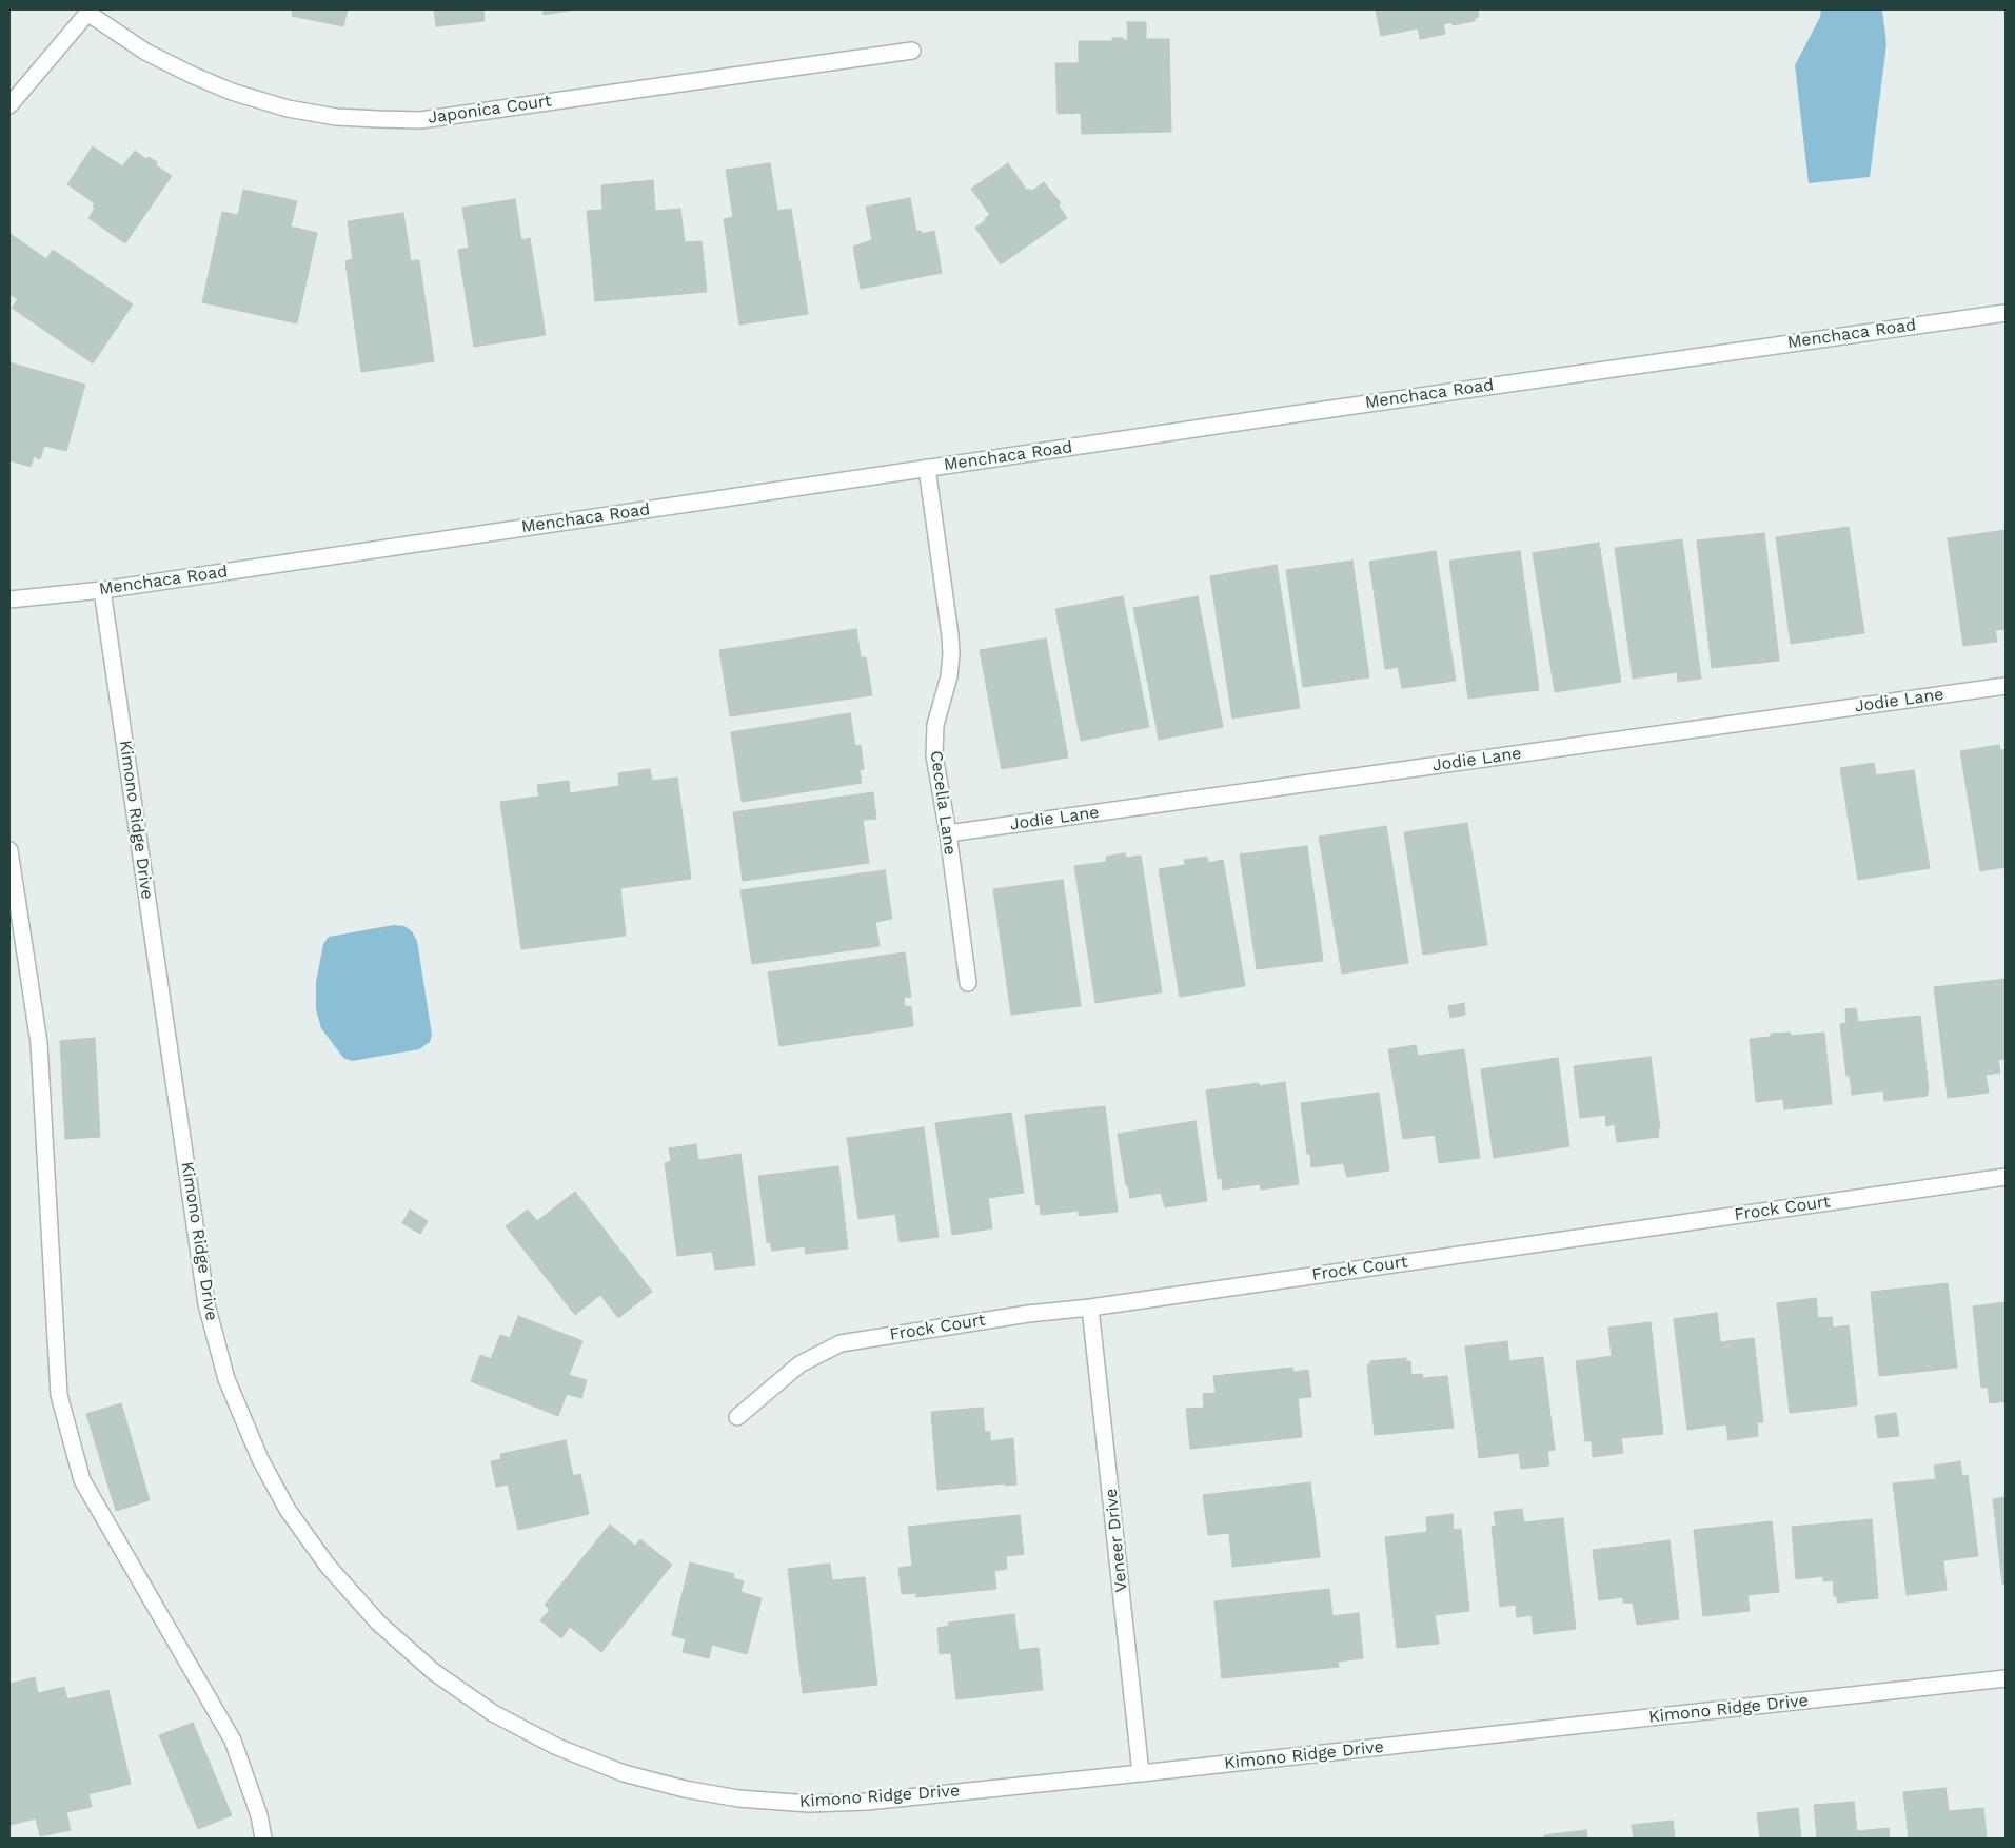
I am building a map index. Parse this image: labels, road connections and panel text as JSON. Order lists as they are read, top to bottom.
{
  "streets": {
    "street": [
      "Japonica Court",
      "Menchaca Road",
      "Jodie Lane",
      "Cecelia Lane",
      "Kimono Ridge Drive",
      "Frock Court",
      "Veneer Drive"
    ]
  },
  "crossings": [
    ["Menchaca Road", "Cecelia Lane"],
    ["Menchaca Road", "Kimono Ridge Drive"],
    ["Jodie Lane", "Cecelia Lane"],
    ["Kimono Ridge Drive", "Veneer Drive"],
    ["Frock Court", "Veneer Drive"]
  ]
}
